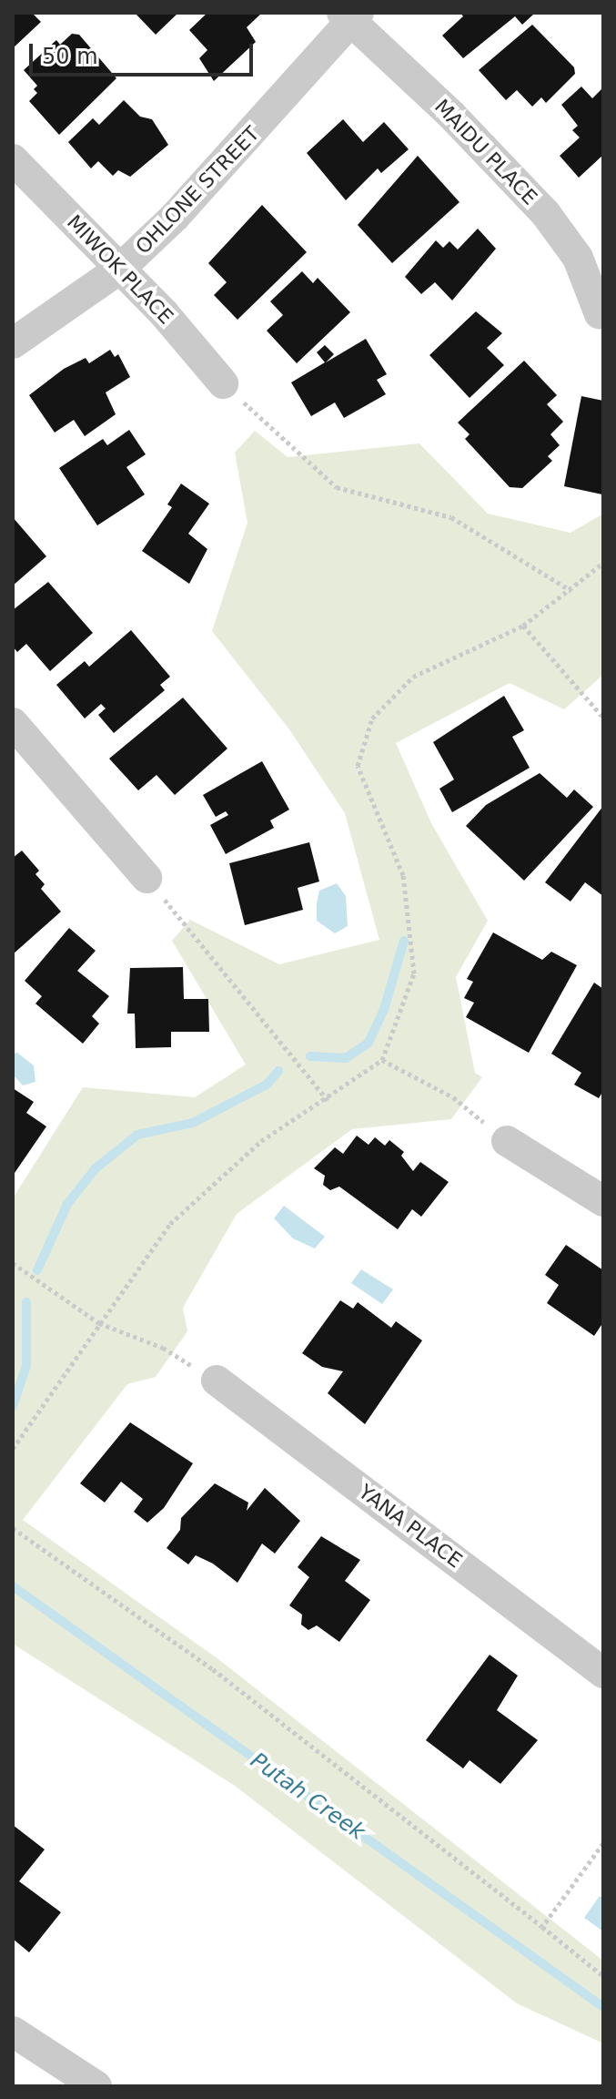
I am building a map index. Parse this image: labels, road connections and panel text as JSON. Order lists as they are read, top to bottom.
{
  "streets": {
    "street": [
      "MAIDU PLACE",
      "OHLONE STREET",
      "MIWOK PLACE",
      "YANA PLACE"
    ]
  },
  "crossings": [
    ["MAIDU PLACE", "OHLONE STREET"],
    ["OHLONE STREET", "MIWOK PLACE"]
  ],
  "water": ["Putah Creek"],
  "scale_bar": "50 m"
}
